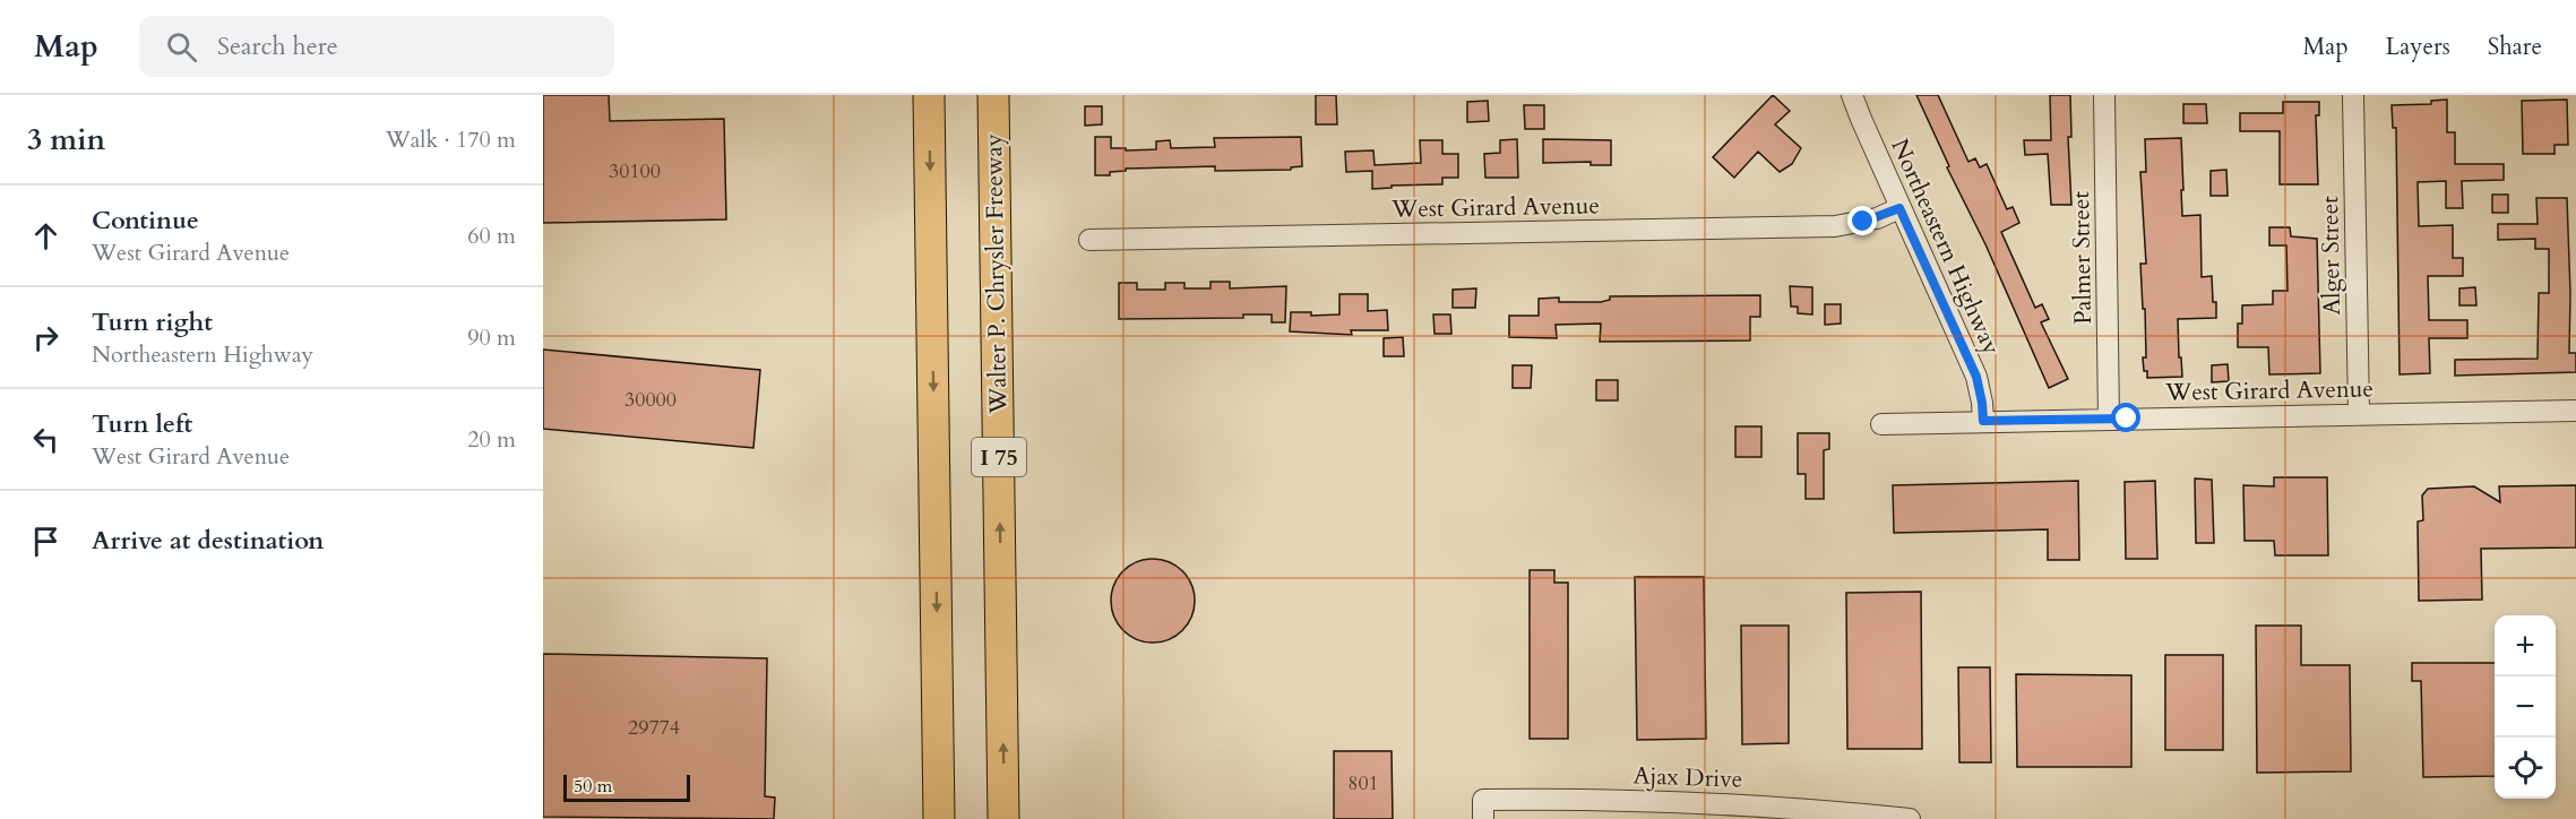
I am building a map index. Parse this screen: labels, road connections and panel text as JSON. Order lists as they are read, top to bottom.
{
  "streets": {
    "highway": ["Walter P. Chrysler Freeway", "I 75"],
    "street": [
      "West Girard Avenue",
      "Northeastern Highway",
      "Alger Street",
      "Palmer Street",
      "Ajax Drive"
    ]
  },
  "crossings": [
    ["West Girard Avenue", "Northeastern Highway"],
    ["West Girard Avenue", "Alger Street"],
    ["West Girard Avenue", "Palmer Street"]
  ],
  "house_numbers": [
    "30100",
    "30000",
    "29774",
    "801"
  ],
  "scale_bar": "50 m",
  "page": {
    "header": "Map",
    "search": "Search here",
    "nav": ["Map", "Layers", "Share"],
    "heading": ["3 min", "Walk · 170 m"],
    "list": [
      ["Continue", "West Girard Avenue", "60 m"],
      ["Turn right", "Northeastern Highway", "90 m"],
      ["Turn left", "West Girard Avenue", "20 m"],
      "Arrive at destination"
    ],
    "map_buttons": ["+", "−"],
    "scale": "50 m"
  }
}
